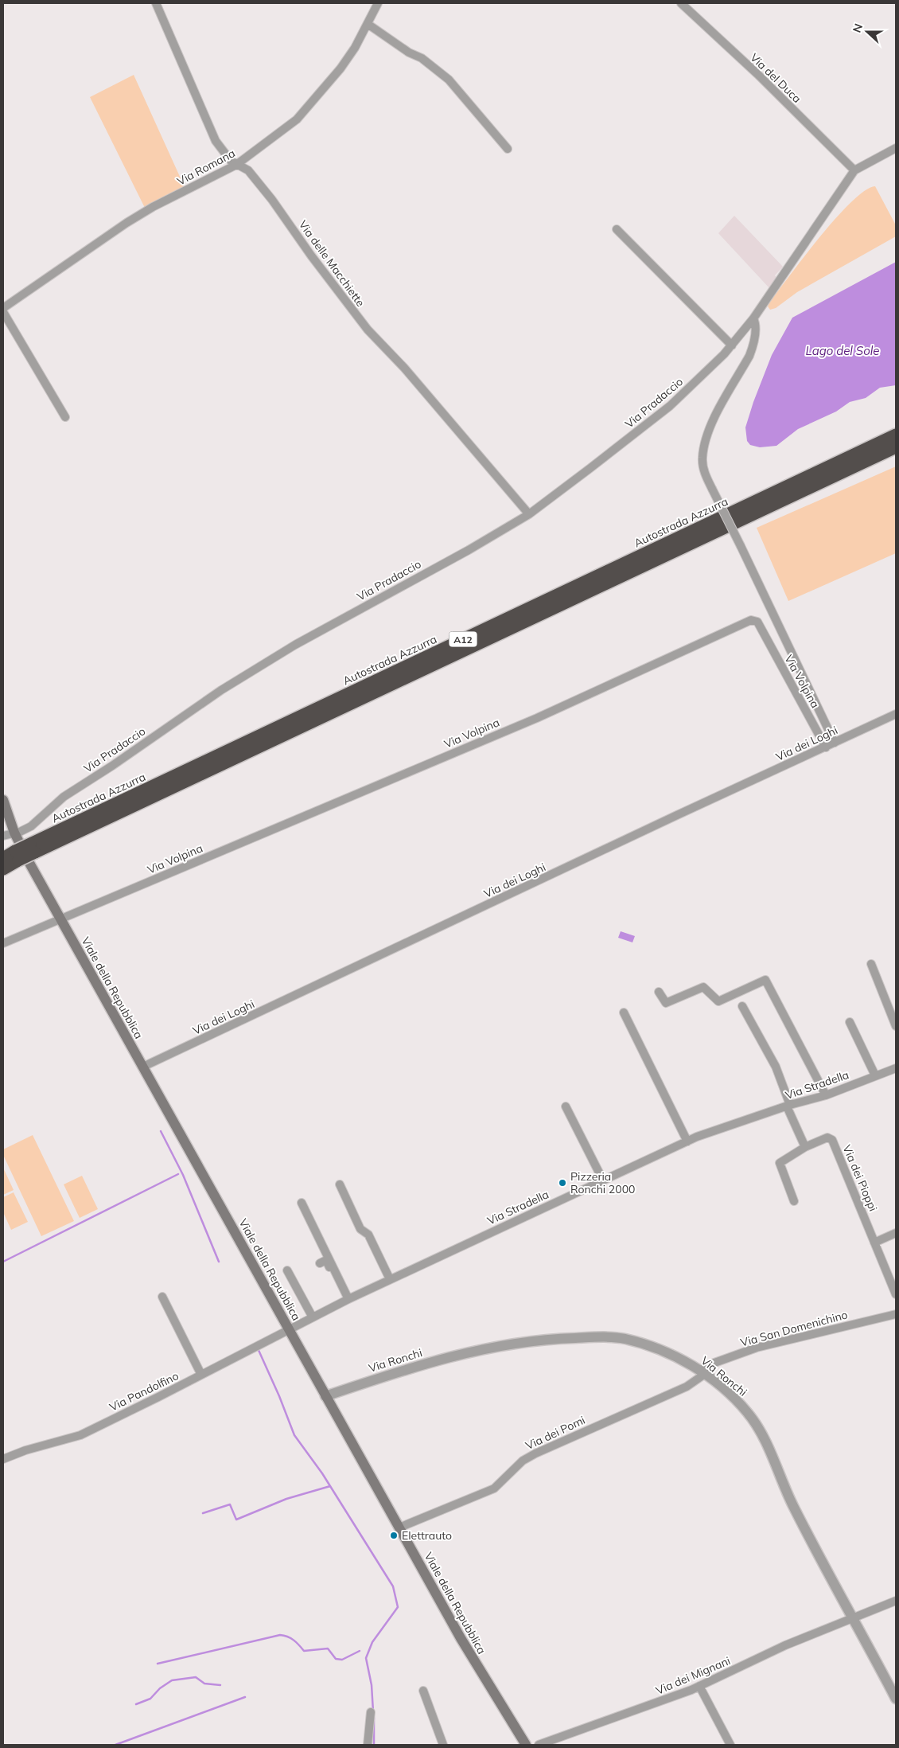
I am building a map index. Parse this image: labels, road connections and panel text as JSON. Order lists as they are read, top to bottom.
{
  "streets": {
    "highway": ["Autostrada Azzurra", "A12"],
    "main road": ["Viale della Repubblica"],
    "street": [
      "Via del Duca",
      "Via Romana",
      "Via delle Macchiette",
      "Via Pradaccio",
      "Via Volpina",
      "Via dei Loghi",
      "Via Stradella",
      "Via dei Pioppi",
      "Via San Domenichino",
      "Via Ronchi",
      "Via Pandolfino",
      "Via dei Pomi",
      "Via dei Mignani"
    ]
  },
  "crossings": [
    ["Via del Duca", "Via Pradaccio"],
    ["Via Romana", "Via delle Macchiette"],
    ["Via delle Macchiette", "Via Pradaccio"],
    ["Via Pradaccio", "Viale della Repubblica"],
    ["Via Volpina", "Via dei Loghi"],
    ["Via Volpina", "Viale della Repubblica"],
    ["Via dei Loghi", "Viale della Repubblica"],
    ["Viale della Repubblica", "Via Stradella"],
    ["Viale della Repubblica", "Via Ronchi"],
    ["Viale della Repubblica", "Via Pandolfino"],
    ["Viale della Repubblica", "Via dei Pomi"],
    ["Via Stradella", "Via Pandolfino"],
    ["Via San Domenichino", "Via Ronchi"],
    ["Via San Domenichino", "Via dei Pomi"],
    ["Via Ronchi", "Via dei Pomi"],
    ["Via Ronchi", "Via dei Mignani"]
  ],
  "water": ["Lago del Sole"],
  "places": ["Pizzeria Ronchi 2000", "Elettrauto"],
  "north": "left"
}
